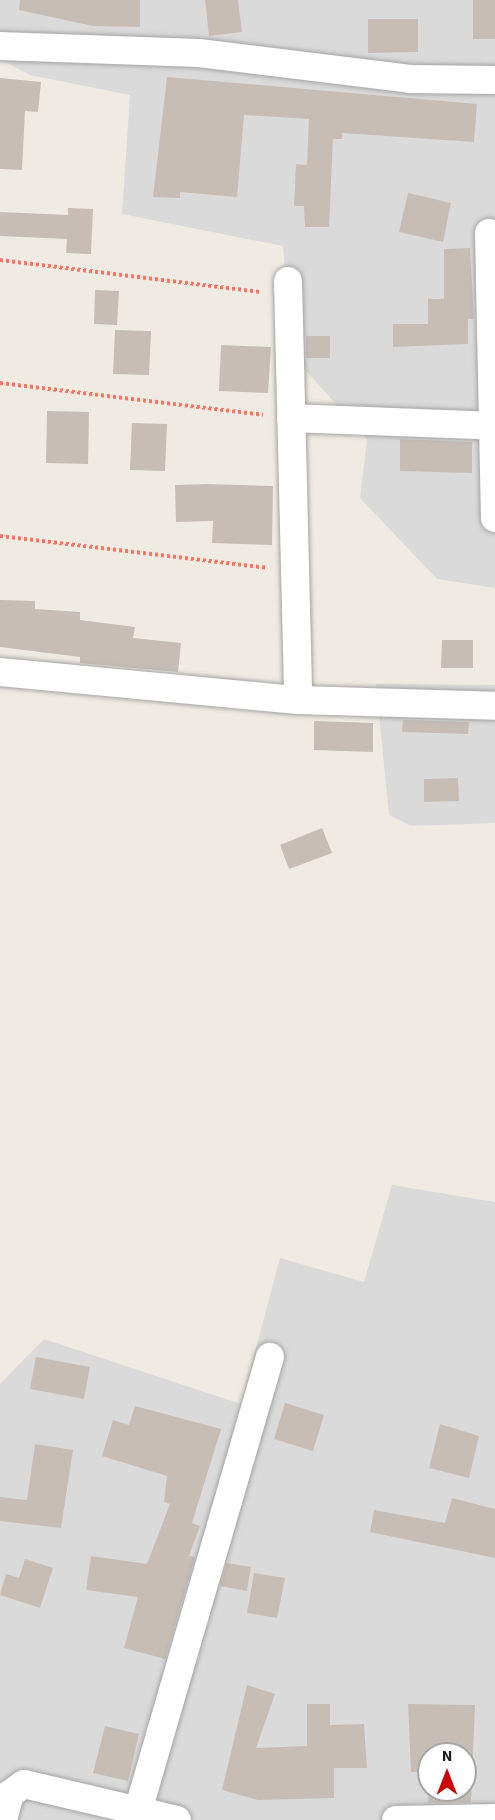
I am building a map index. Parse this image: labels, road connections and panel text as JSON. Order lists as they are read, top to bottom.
{
  "north": "top"
}
